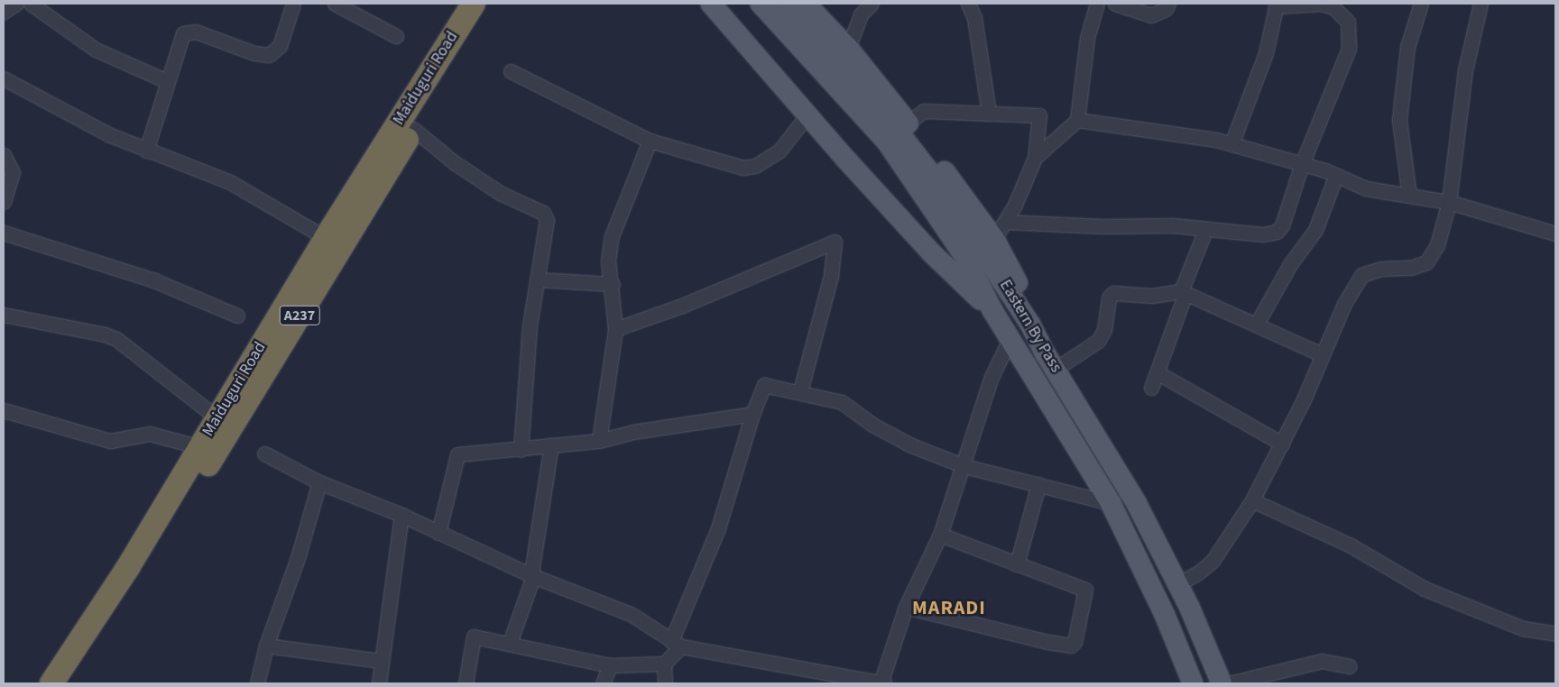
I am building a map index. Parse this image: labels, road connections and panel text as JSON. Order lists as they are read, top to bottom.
{
  "streets": {
    "highway": ["Maiduguri Road", "A237"],
    "main road": ["Eastern By Pass"]
  },
  "districts": ["MARADI"]
}
